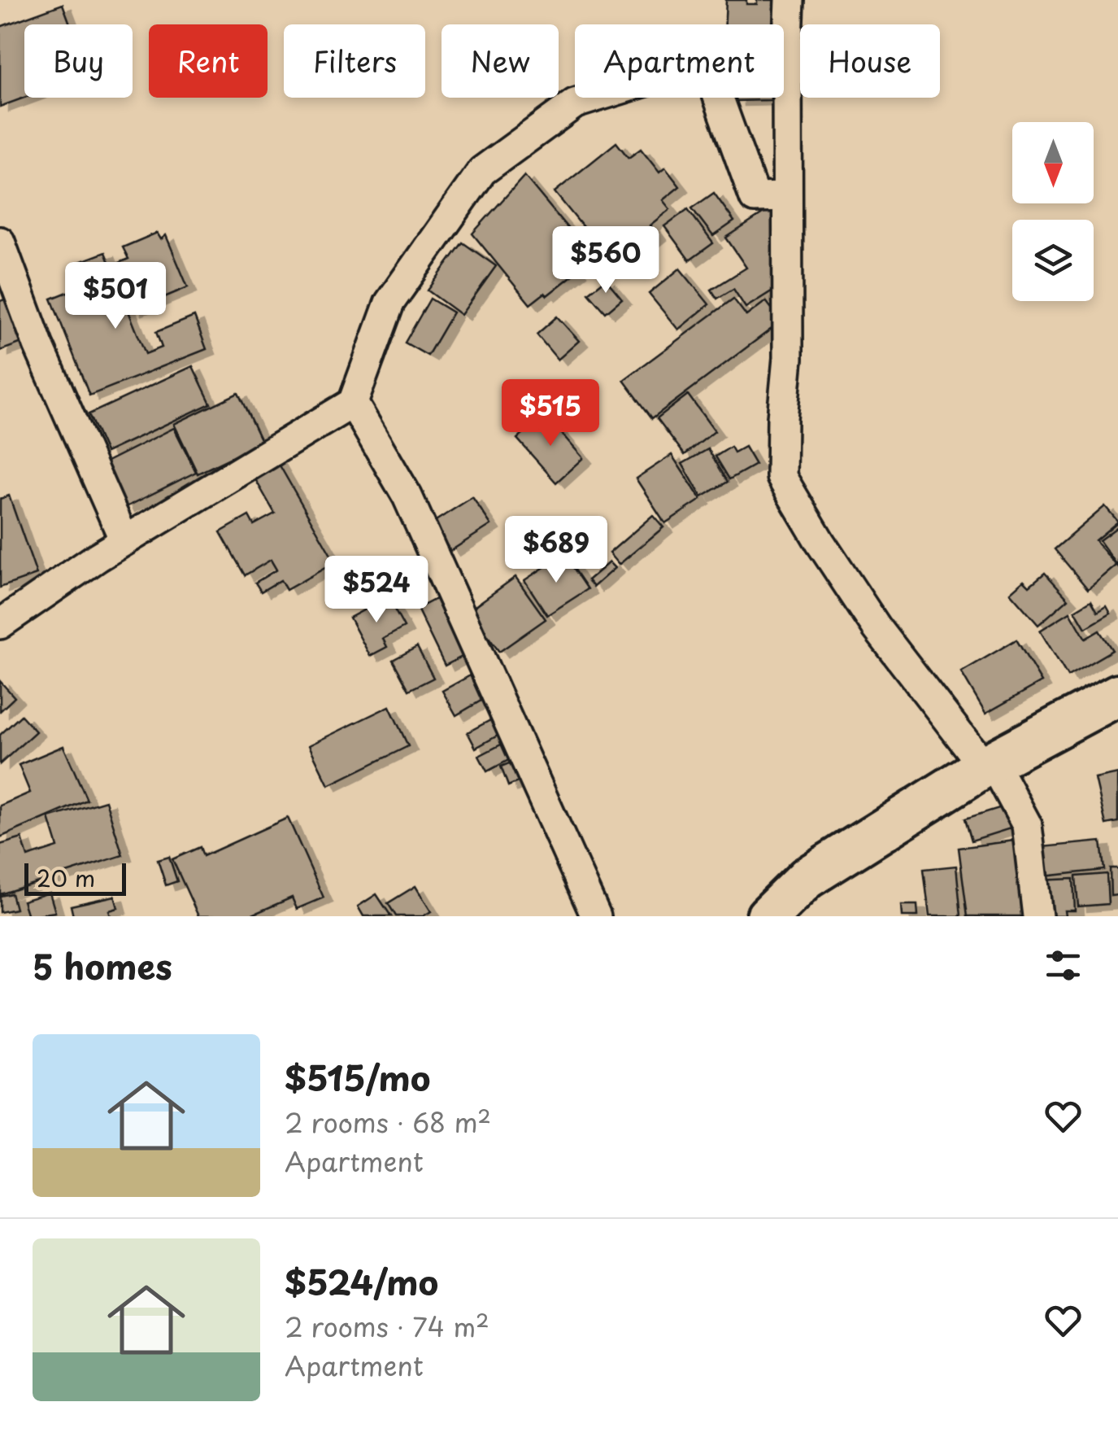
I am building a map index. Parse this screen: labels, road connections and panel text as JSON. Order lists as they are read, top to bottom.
{
  "scale_bar": "20 m",
  "north": "bottom",
  "page": {
    "chip": [
      "Buy",
      "Rent",
      "Filters",
      "New",
      "Apartment",
      "House"
    ],
    "price": [
      "$560",
      "$501",
      "$515",
      "$689",
      "$524"
    ],
    "scale": "20 m",
    "heading": "5 homes",
    "list": [
      {
        "name": "$515/mo",
        "note": "2 rooms · 68 m² · Apartment"
      },
      {
        "name": "$524/mo",
        "note": "2 rooms · 74 m² · Apartment"
      }
    ]
  }
}
